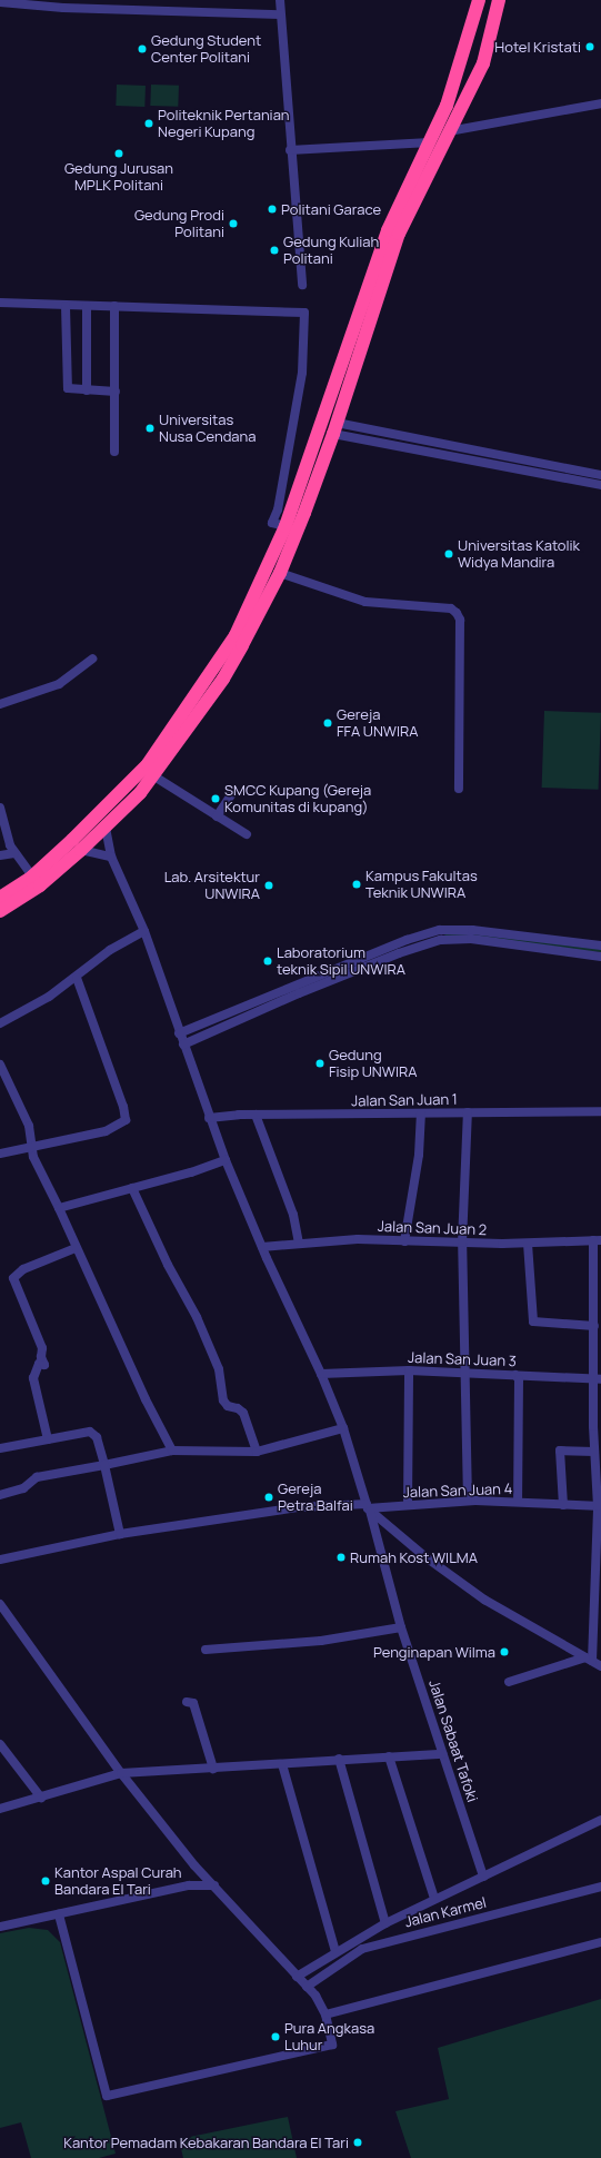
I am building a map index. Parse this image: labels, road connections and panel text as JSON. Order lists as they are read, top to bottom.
{
  "streets": {
    "street": [
      "Jalan San Juan 1",
      "Jalan San Juan 2",
      "Jalan San Juan 3",
      "Jalan San Juan 4",
      "Jalan Sabaat Tafoki",
      "Jalan Karmel"
    ]
  },
  "crossings": [
    ["Jalan San Juan 1", "Jalan Sabaat Tafoki"],
    ["Jalan San Juan 2", "Jalan Sabaat Tafoki"],
    ["Jalan San Juan 3", "Jalan Sabaat Tafoki"],
    ["Jalan San Juan 4", "Jalan Sabaat Tafoki"]
  ],
  "places": [
    "Hotel Kristati",
    "Gedung Student Center Politani",
    "Politeknik Pertanian Negeri Kupang",
    "Gedung Jurusan MPLK Politani",
    "Politani Garace",
    "Gedung Prodi Politani",
    "Gedung Kuliah Politani",
    "Universitas Nusa Cendana",
    "Universitas Katolik Widya Mandira",
    "Gereja FFA UNWIRA",
    "SMCC Kupang (Gereja Komunitas di kupang)",
    "Kampus Fakultas Teknik UNWIRA",
    "Lab. Arsitektur UNWIRA",
    "Laboratorium teknik Sipil UNWIRA",
    "Gedung Fisip UNWIRA",
    "Gereja Petra Balfai",
    "Rumah Kost WILMA",
    "Penginapan Wilma",
    "Kantor Aspal Curah Bandara El Tari",
    "Pura Angkasa Luhur",
    "Kantor Pemadam Kebakaran Bandara El Tari"
  ]
}
